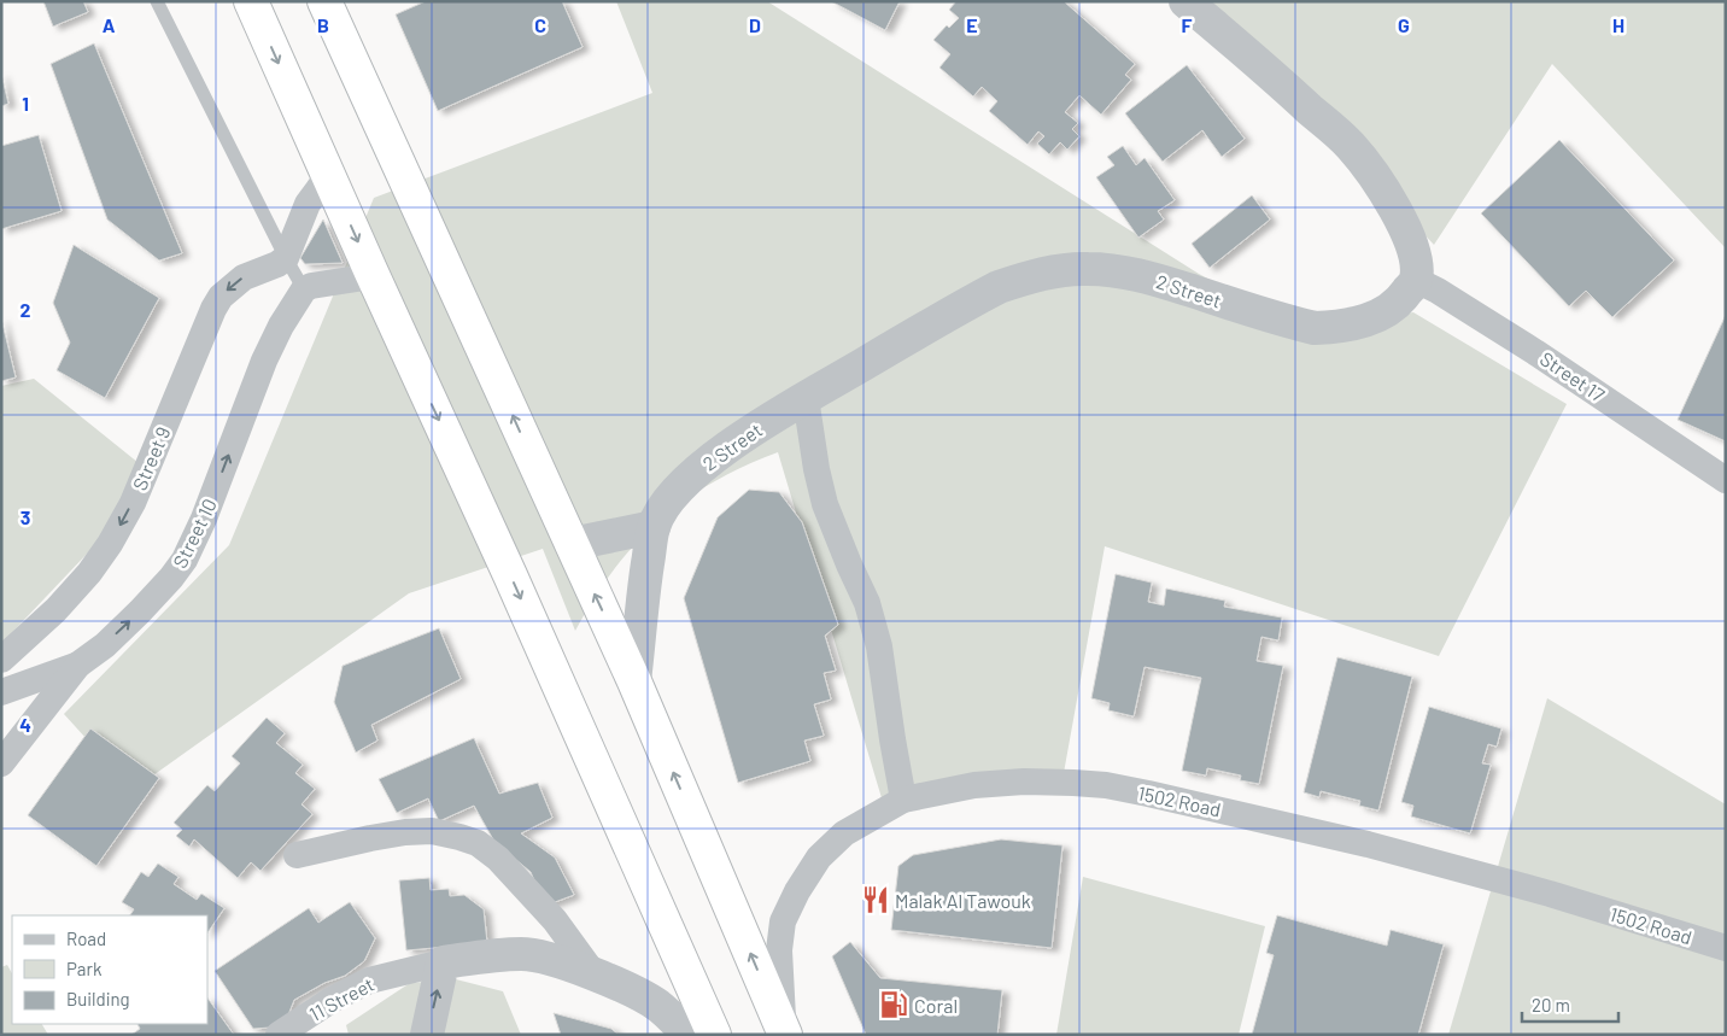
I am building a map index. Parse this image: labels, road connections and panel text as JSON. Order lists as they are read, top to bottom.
{
  "streets": {
    "street": [
      "2 Street",
      "Street 17",
      "Street 9",
      "Street 10",
      "1502 Road",
      "11 Street"
    ]
  },
  "crossings": [
    ["2 Street", "Street 17"]
  ],
  "one_way": ["Street 9", "Street 10"],
  "places": {
    "restaurant": ["Malak Al Tawouk"],
    "fuel station": ["Coral"]
  },
  "legend": ["Road", "Park", "Building"],
  "scale_bar": "20 m",
  "grid": {
    "columns": [
      "A",
      "B",
      "C",
      "D",
      "E",
      "F",
      "G",
      "H"
    ],
    "rows": [
      "1",
      "2",
      "3",
      "4"
    ]
  }
}
